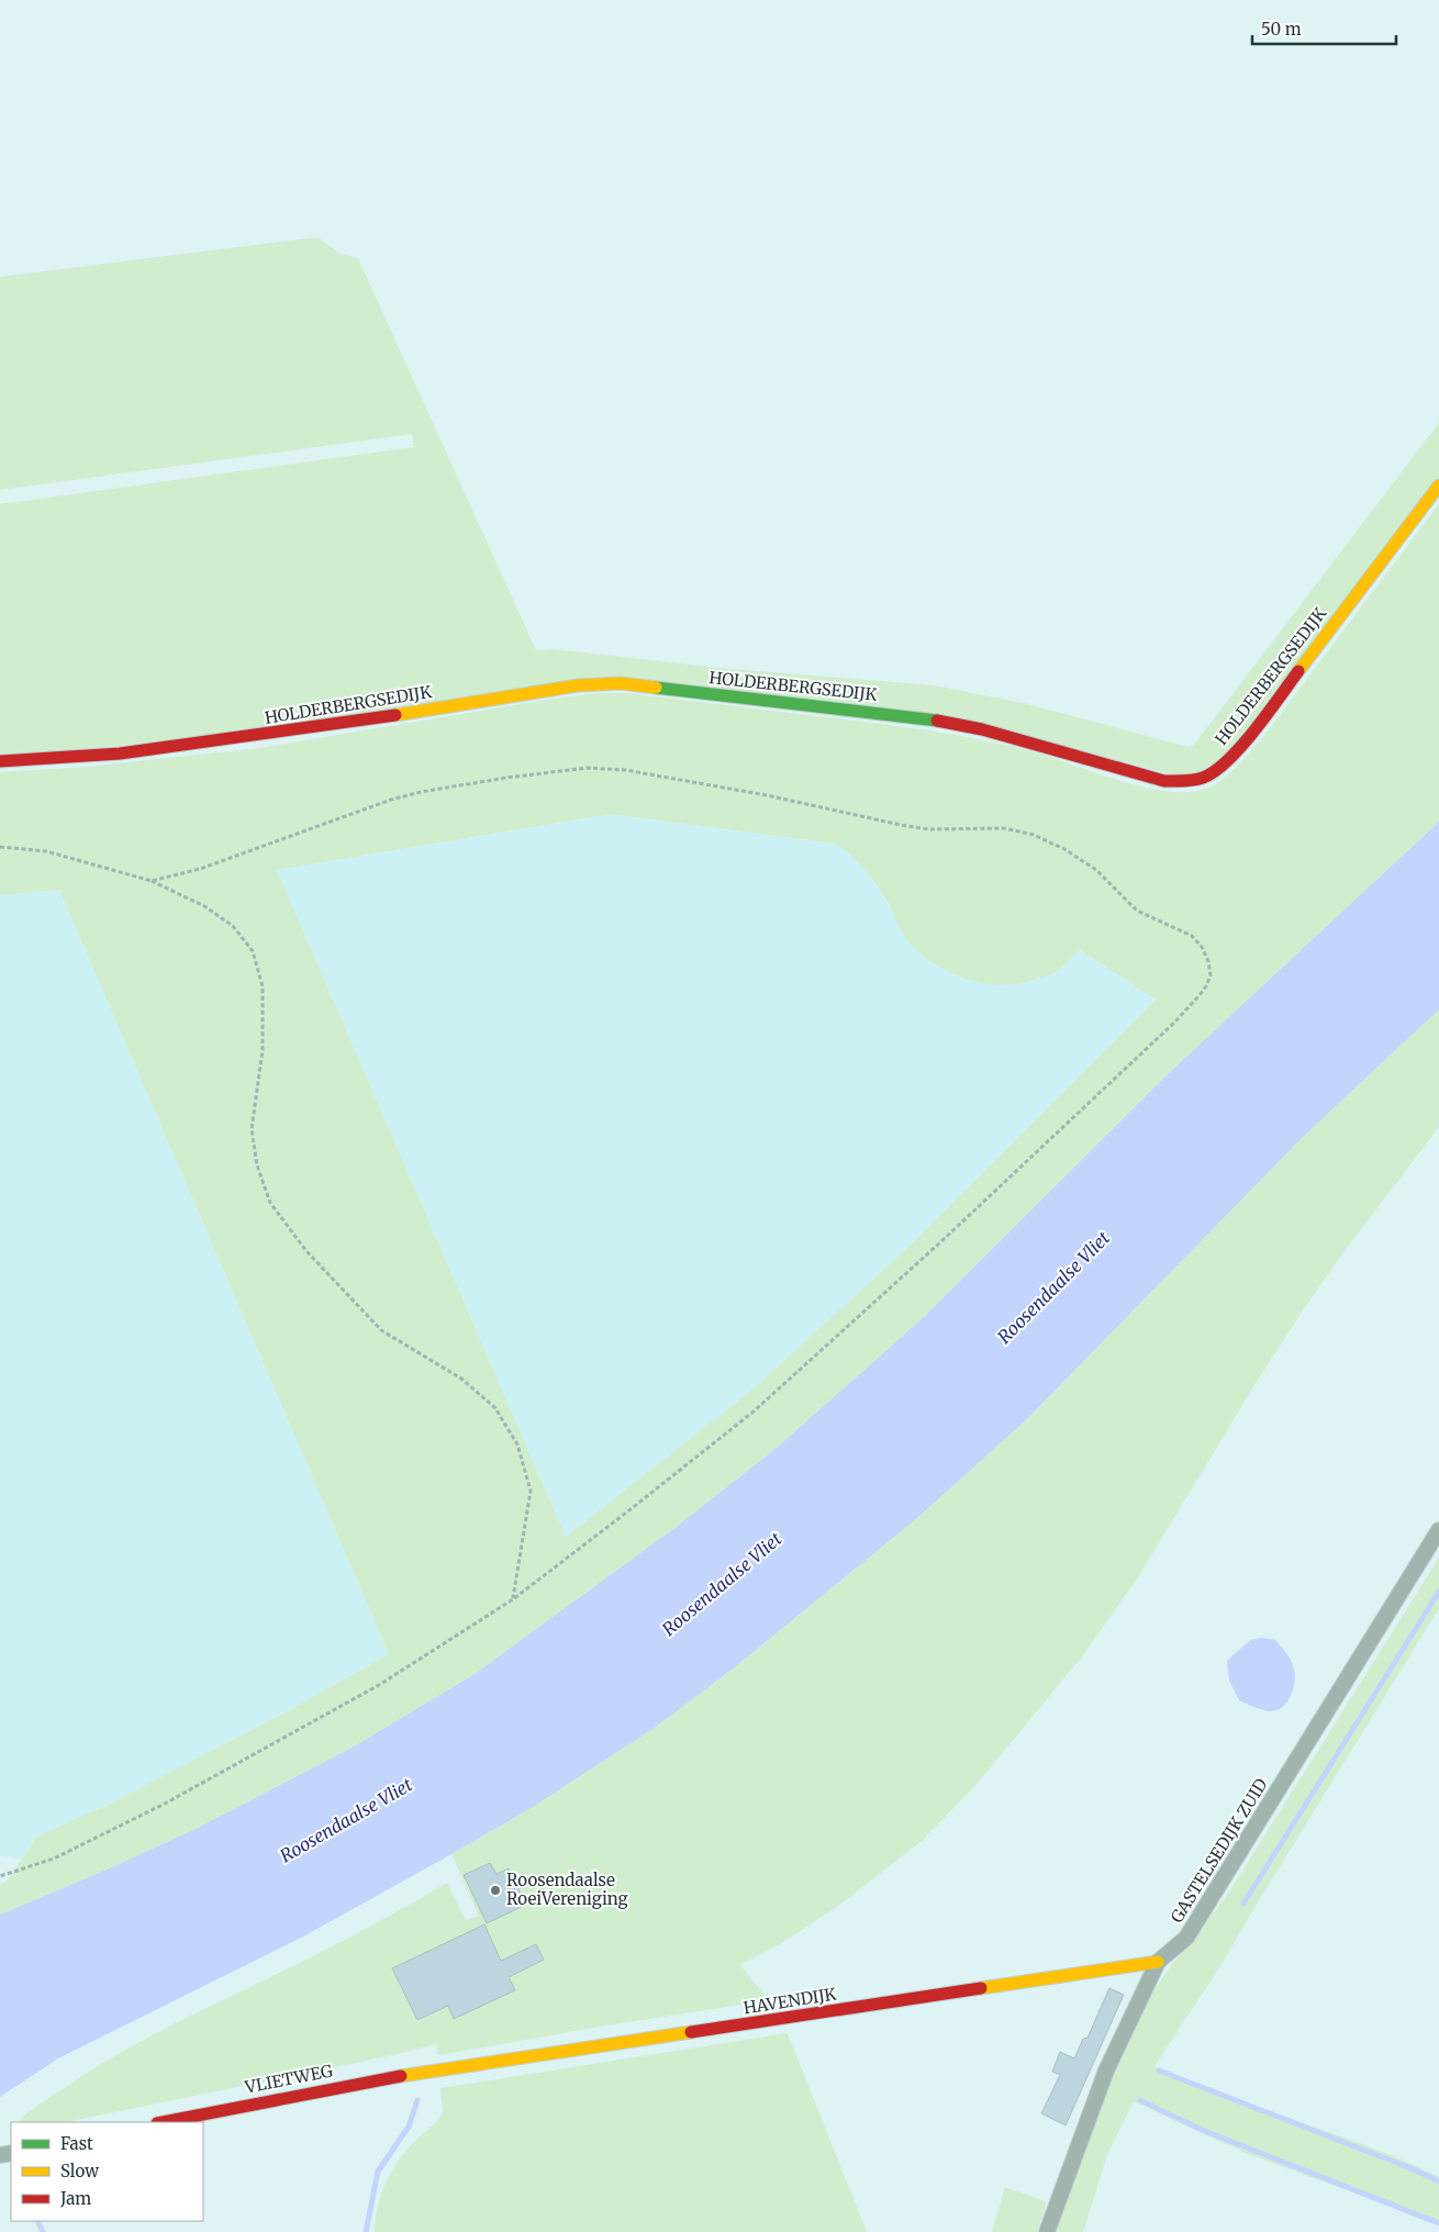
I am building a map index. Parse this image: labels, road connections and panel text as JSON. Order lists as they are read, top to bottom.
{
  "streets": {
    "street": [
      "HOLDERBERGSEDIJK",
      "GASTELSEDIJK ZUID",
      "HAVENDIJK",
      "VLIETWEG"
    ]
  },
  "crossings": [
    ["GASTELSEDIJK ZUID", "HAVENDIJK"],
    ["HAVENDIJK", "VLIETWEG"]
  ],
  "water": ["Roosendaalse Vliet"],
  "places": ["Roosendaalse RoeiVereniging"],
  "legend": ["Fast", "Slow", "Jam"],
  "scale_bar": "50 m"
}
